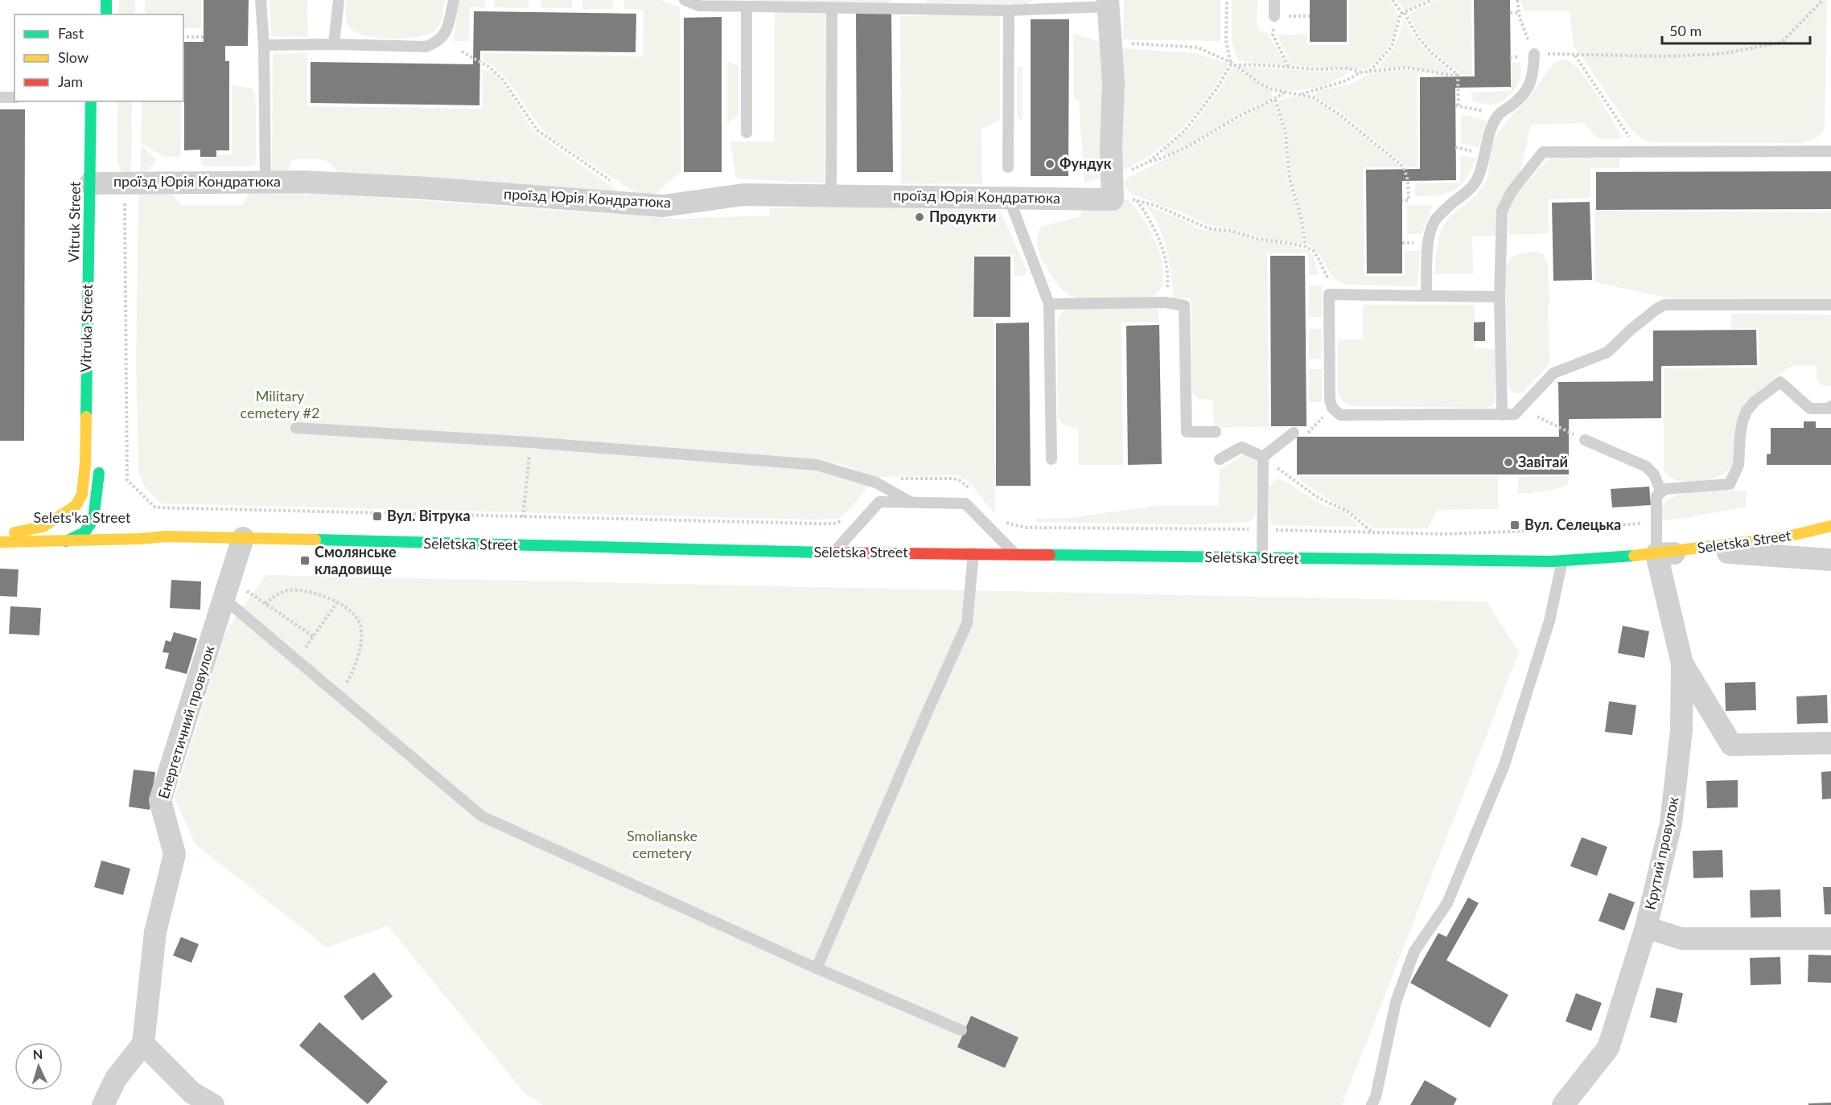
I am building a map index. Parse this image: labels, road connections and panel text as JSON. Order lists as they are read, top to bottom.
{
  "streets": {
    "street": [
      "проїзд Юрія Кондратюка",
      "Vitruk Street",
      "Selets'ka Street",
      "Seletska Street",
      "Енергетичний провулок",
      "Крутий провулок"
    ]
  },
  "crossings": [
    ["проїзд Юрія Кондратюка", "Vitruk Street"],
    ["Vitruk Street", "Selets'ka Street"],
    ["Selets'ka Street", "Seletska Street"],
    ["Seletska Street", "Енергетичний провулок"],
    ["Seletska Street", "Крутий провулок"]
  ],
  "parks": ["Military cemetery #2", "Smolianske cemetery"],
  "places": {
    "other": ["Фундук", "Продукти", "Завітай"],
    "transit": ["Вул. Вітрука", "Вул. Селецька", "Смолянське кладовище"]
  },
  "legend": ["Fast", "Slow", "Jam"],
  "scale_bar": "50 m",
  "north": "top"
}
